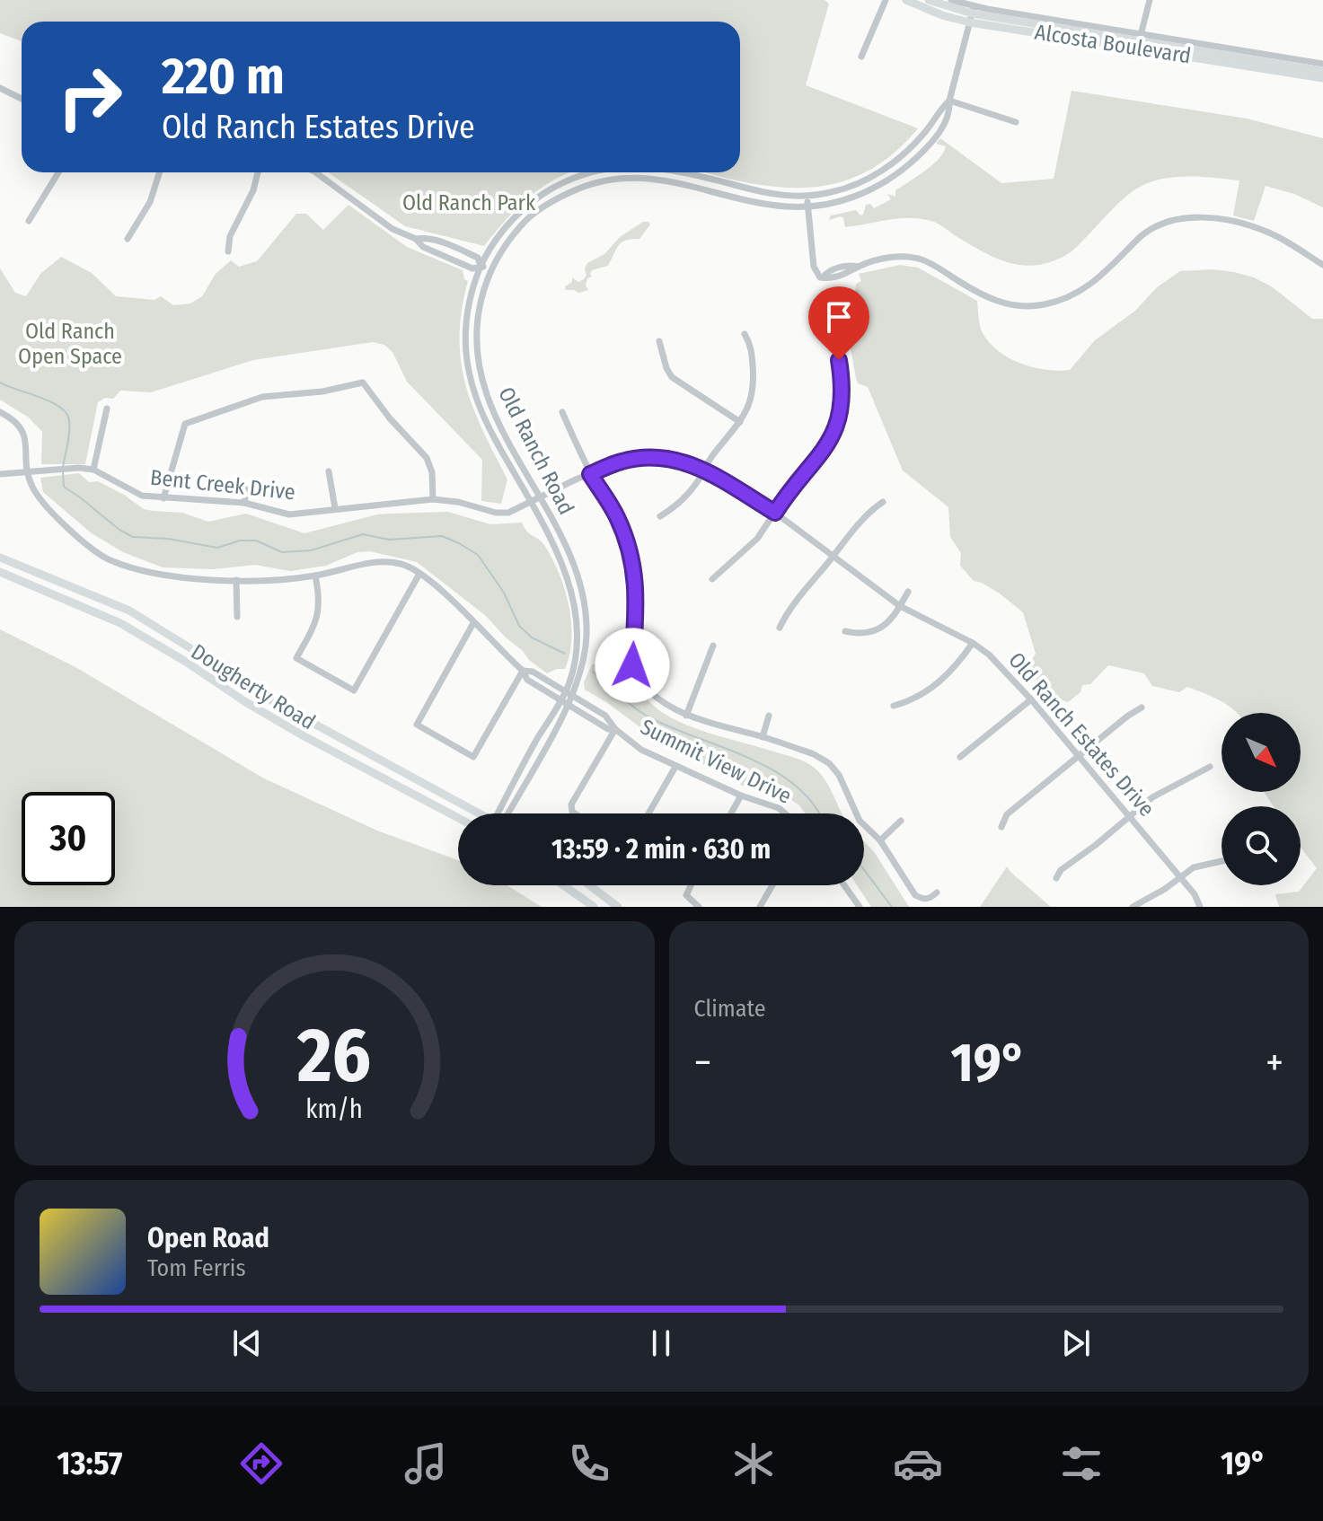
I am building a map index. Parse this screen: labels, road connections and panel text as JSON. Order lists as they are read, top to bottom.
{
  "streets": {
    "main road": ["Alcosta Boulevard", "Dougherty Road"],
    "street": [
      "Old Ranch Road",
      "Bent Creek Drive",
      "Old Ranch Estates Drive",
      "Summit View Drive"
    ]
  },
  "crossings": [
    ["Alcosta Boulevard", "Old Ranch Road"],
    ["Old Ranch Road", "Bent Creek Drive"],
    ["Old Ranch Road", "Old Ranch Estates Drive"],
    ["Old Ranch Road", "Summit View Drive"],
    ["Bent Creek Drive", "Old Ranch Estates Drive"]
  ],
  "parks": ["Old Ranch Park", "Old Ranch Open Space"],
  "north": "bottom right",
  "page": {
    "turn": ["220 m", "Old Ranch Estates Drive"],
    "limit": "30",
    "trip": "13:59 · 2 min · 630 m",
    "tile": "Climate",
    "heat": ["−", "19°", "+"],
    "song": ["Open Road", "Tom Ferris"],
    "tabs": ["13:57", "19°"],
    "gauge": ["26", "km/h"]
  }
}
